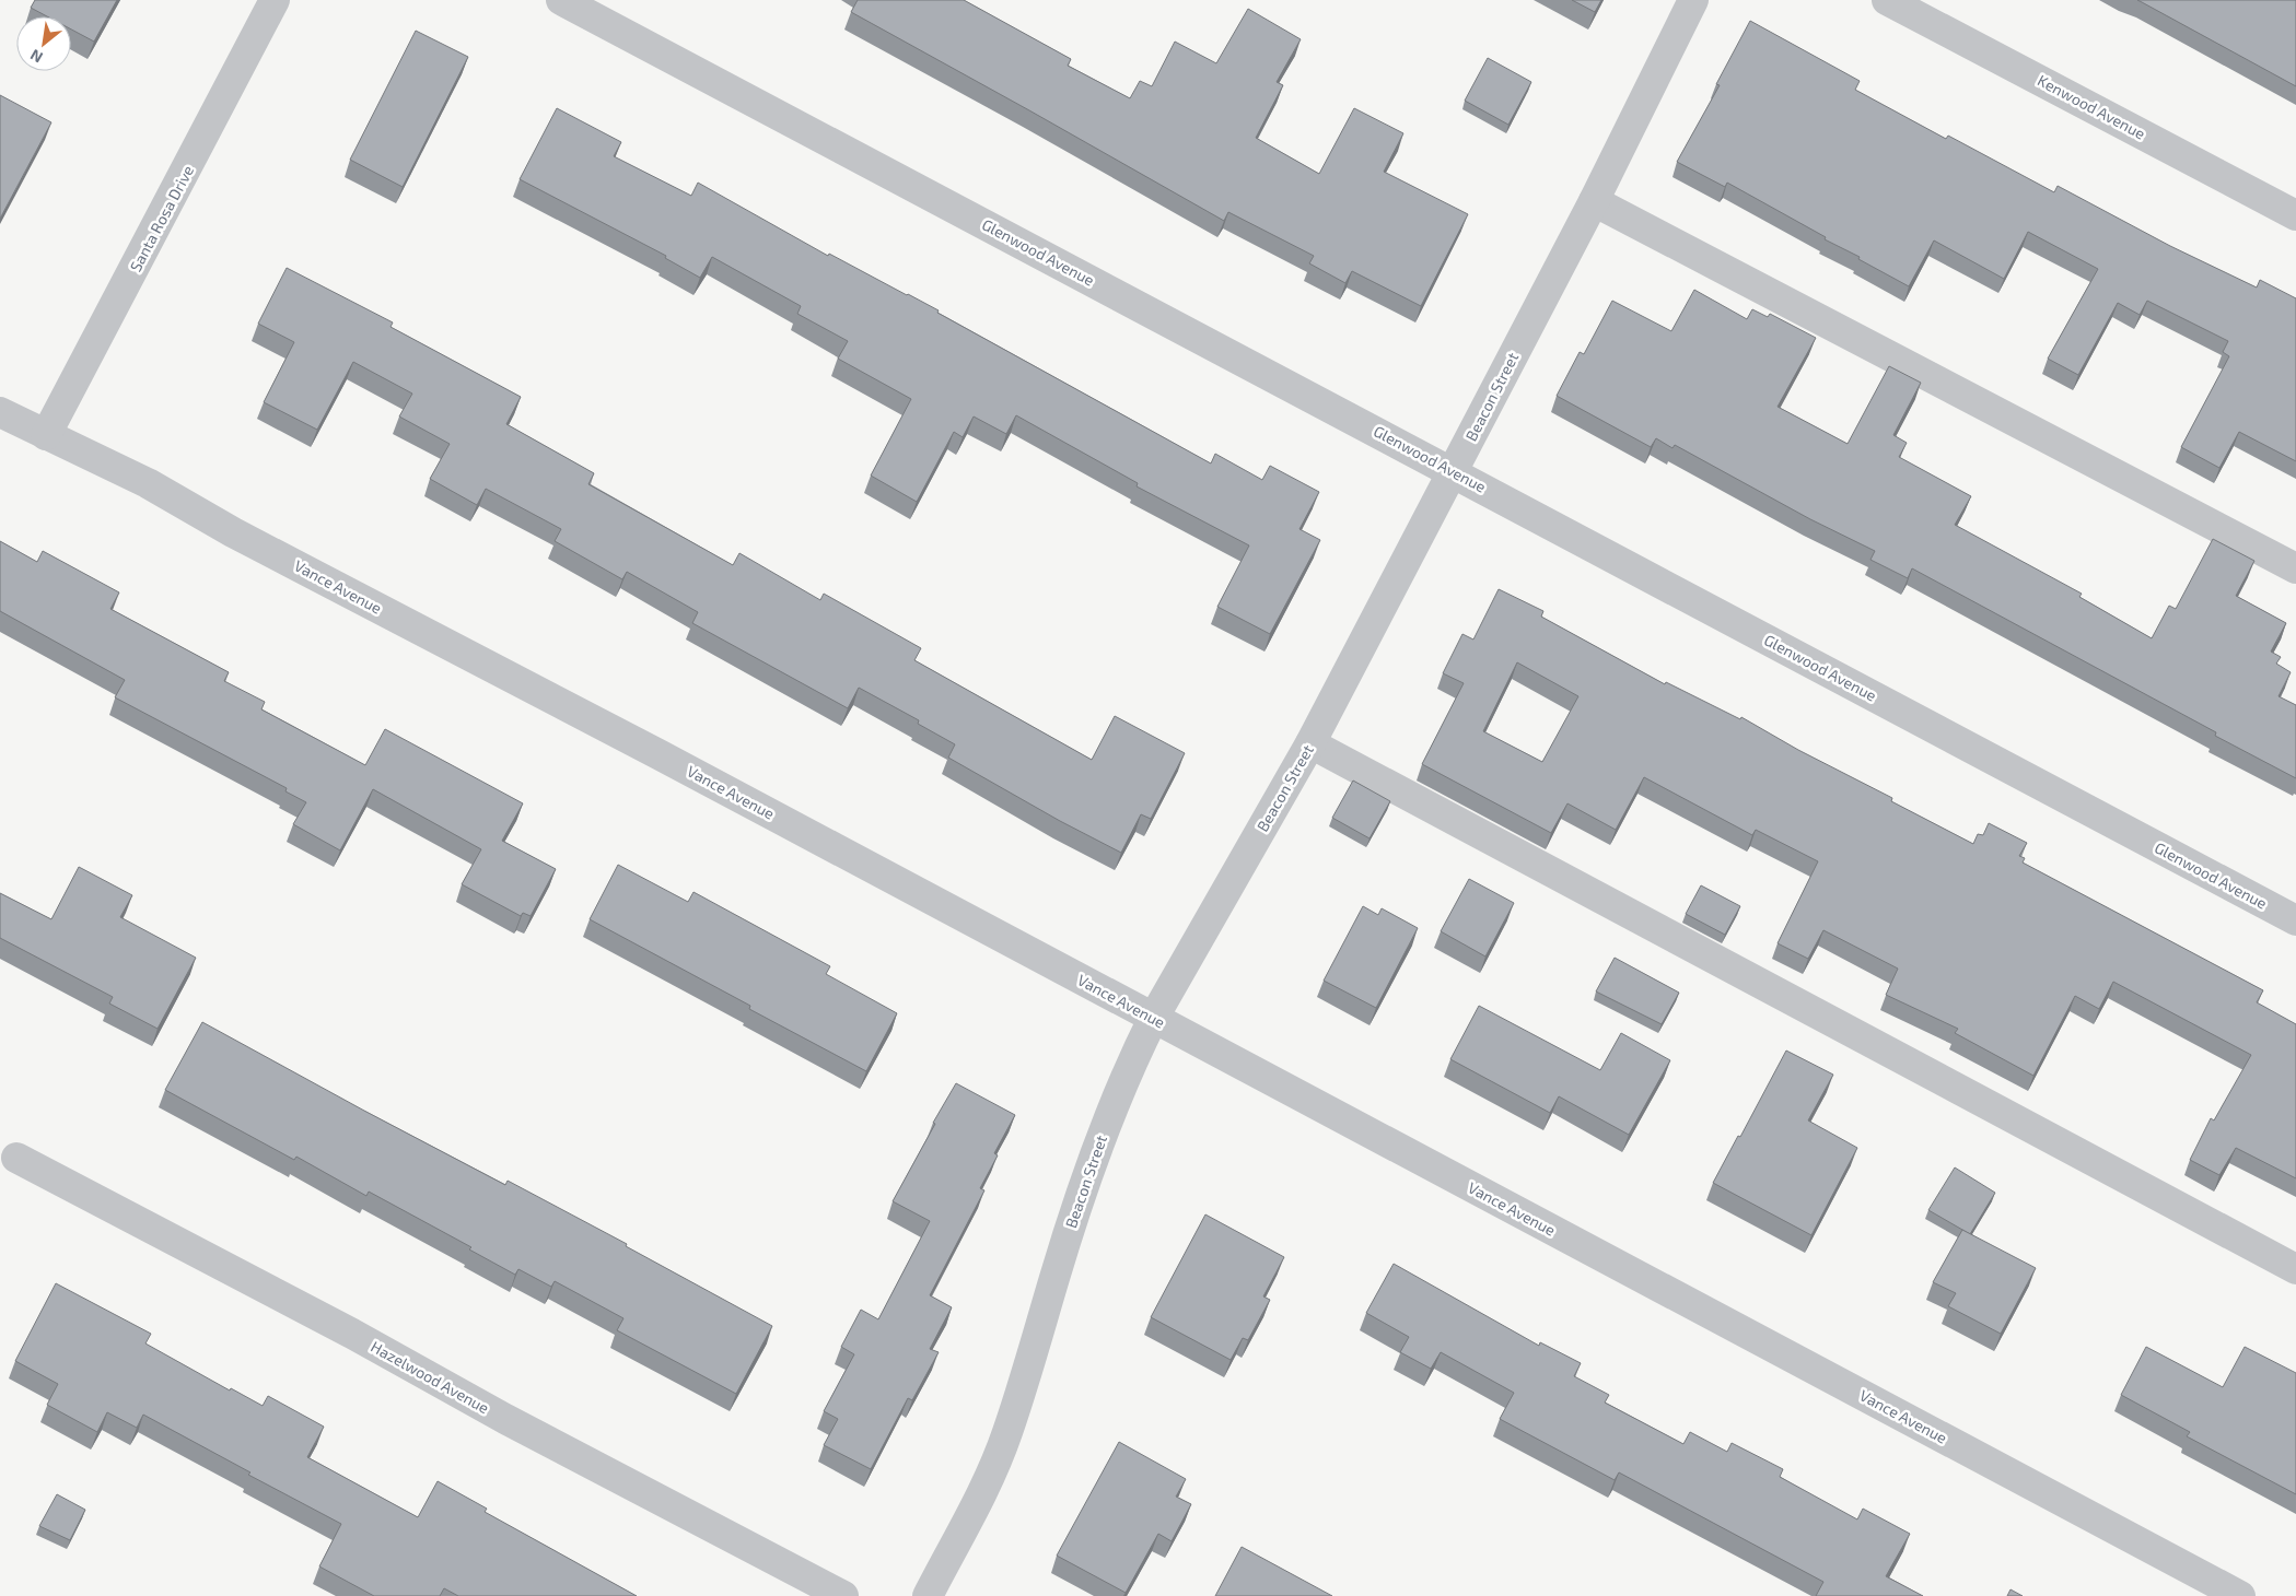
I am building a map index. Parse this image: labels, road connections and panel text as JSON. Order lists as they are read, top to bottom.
{
  "streets": {
    "street": [
      "Kenwood Avenue",
      "Santa Rosa Drive",
      "Glenwood Avenue",
      "Beacon Street",
      "Vance Avenue",
      "Hazelwood Avenue"
    ]
  },
  "crossings": [
    ["Santa Rosa Drive", "Vance Avenue"],
    ["Glenwood Avenue", "Beacon Street"],
    ["Beacon Street", "Vance Avenue"]
  ],
  "north": "bottom left"
}
